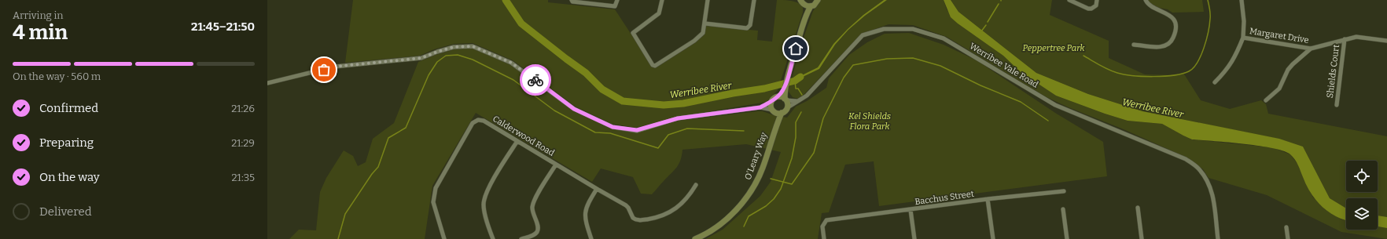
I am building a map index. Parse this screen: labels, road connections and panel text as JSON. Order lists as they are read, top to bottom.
{
  "streets": {
    "street": [
      "Margaret Drive",
      "Werribee Vale Road",
      "Shields Court",
      "Calderwood Road",
      "O'Leary Way",
      "Bacchus Street"
    ]
  },
  "crossings": [
    ["Margaret Drive", "Shields Court"],
    ["Werribee Vale Road", "O'Leary Way"]
  ],
  "water": ["Werribee River"],
  "parks": ["Peppertree Park", "Kel Shields Flora Park"],
  "page": {
    "heading": ["4 min", "Arriving in", "21:45–21:50"],
    "bar": "On the way · 560 m",
    "list": [
      ["Confirmed", "21:26"],
      ["Preparing", "21:29"],
      ["On the way", "21:35"],
      "Delivered"
    ]
  }
}
